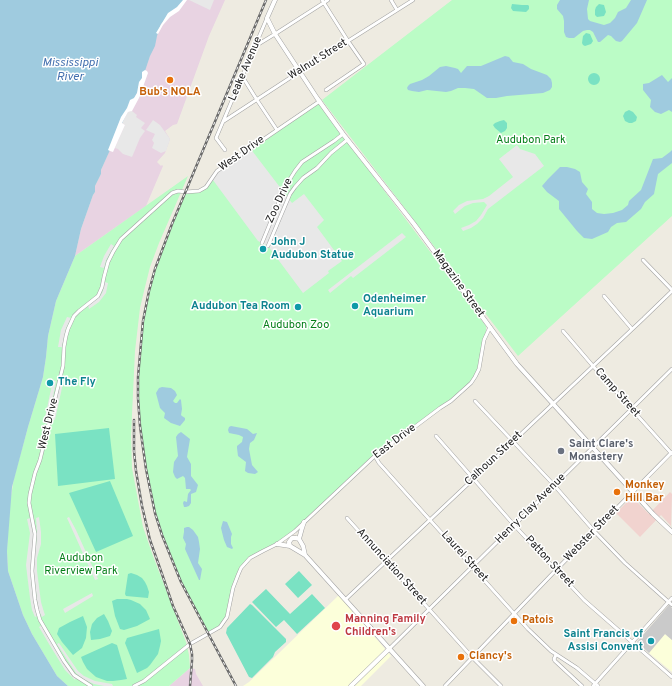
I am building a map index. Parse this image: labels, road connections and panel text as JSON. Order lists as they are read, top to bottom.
{
  "streets": {
    "street": [
      "Walnut Street",
      "Leake Avenue",
      "West Drive",
      "Zoo Drive",
      "Magazine Street",
      "Camp Street",
      "East Drive",
      "Calhoun Street",
      "Henry Clay Avenue",
      "Webster Street",
      "Laurel Street",
      "Patton Street",
      "Annunciation Street"
    ]
  },
  "crossings": [
    ["Walnut Street", "Leake Avenue"],
    ["Walnut Street", "Magazine Street"],
    ["Leake Avenue", "Magazine Street"],
    ["West Drive", "Magazine Street"],
    ["Zoo Drive", "Magazine Street"],
    ["Magazine Street", "East Drive"],
    ["Magazine Street", "Calhoun Street"],
    ["Magazine Street", "Henry Clay Avenue"],
    ["Magazine Street", "Webster Street"],
    ["Camp Street", "Calhoun Street"],
    ["Camp Street", "Henry Clay Avenue"],
    ["Camp Street", "Webster Street"],
    ["East Drive", "Laurel Street"],
    ["Calhoun Street", "Laurel Street"],
    ["Calhoun Street", "Patton Street"],
    ["Calhoun Street", "Annunciation Street"],
    ["Henry Clay Avenue", "Laurel Street"],
    ["Henry Clay Avenue", "Patton Street"],
    ["Henry Clay Avenue", "Annunciation Street"],
    ["Webster Street", "Laurel Street"],
    ["Webster Street", "Patton Street"],
    ["Webster Street", "Annunciation Street"]
  ],
  "water": ["Mississippi River"],
  "parks": ["Audubon Park", "Audubon Zoo", "Audubon Riverview Park"],
  "places": [
    "Bub's NOLA",
    "John J Audubon Statue",
    "Odenheimer Aquarium",
    "Audubon Tea Room",
    "The Fly",
    "Saint Clare's Monastery",
    "Monkey Hill Bar",
    "Patois",
    "Manning Family Children's",
    "Saint Francis of Assisi Convent",
    "Clancy's"
  ]
}
